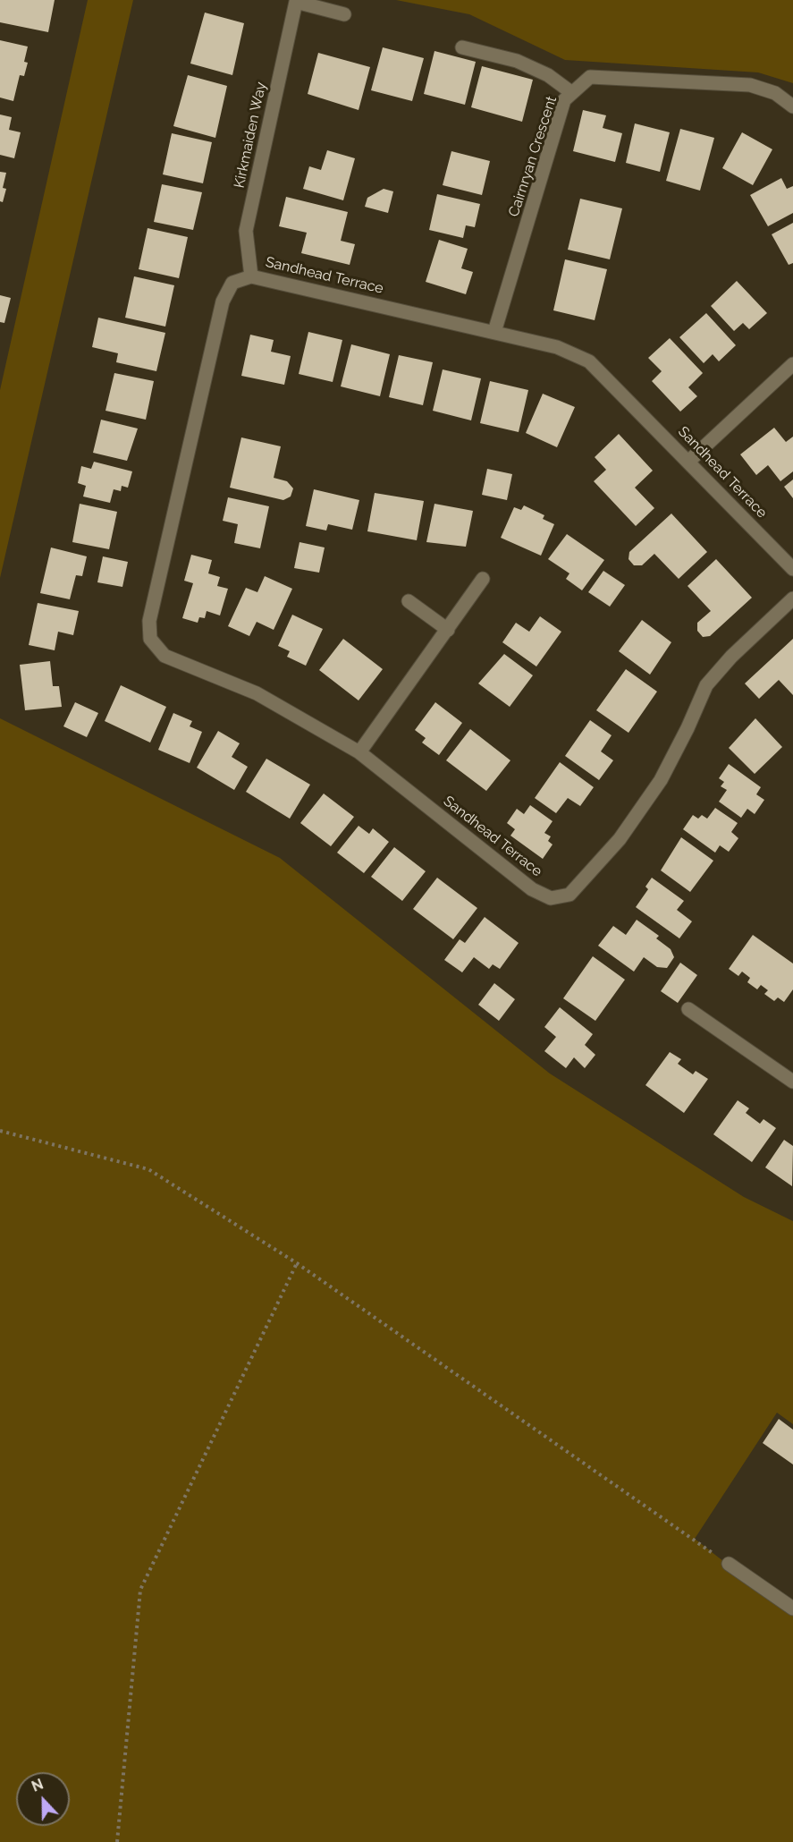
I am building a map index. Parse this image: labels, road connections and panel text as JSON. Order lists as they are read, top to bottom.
{
  "streets": {
    "street": ["Kirkmaiden Way", "Cairnryan Crescent", "Sandhead Terrace"]
  },
  "crossings": [
    ["Kirkmaiden Way", "Sandhead Terrace"],
    ["Cairnryan Crescent", "Sandhead Terrace"]
  ],
  "north": "top"
}
